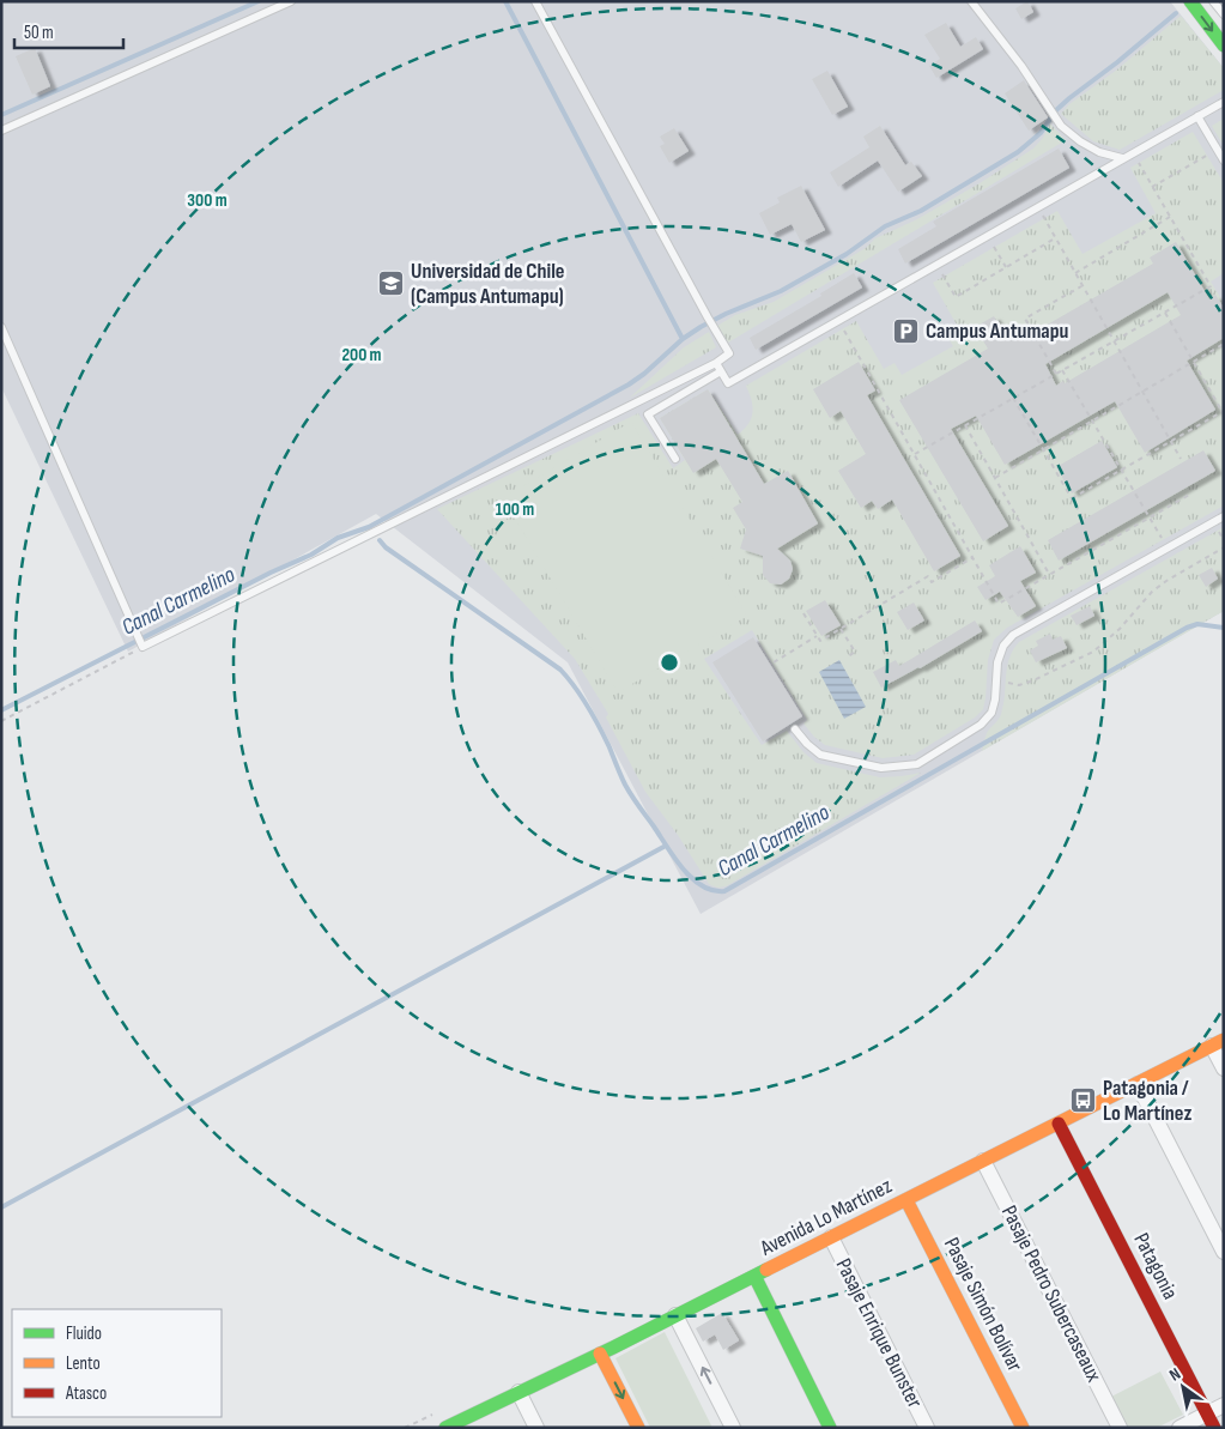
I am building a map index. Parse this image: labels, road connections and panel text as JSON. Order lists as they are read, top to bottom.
{
  "streets": {
    "main road": ["Avenida Lo Martínez", "Patagonia", "Pasaje Simón Bolívar"],
    "street": ["Pasaje Pedro Subercaseaux", "Pasaje Enrique Bunster"]
  },
  "crossings": [
    ["Avenida Lo Martínez", "Patagonia"],
    ["Avenida Lo Martínez", "Pasaje Pedro Subercaseaux"],
    ["Avenida Lo Martínez", "Pasaje Simón Bolívar"],
    ["Avenida Lo Martínez", "Pasaje Enrique Bunster"]
  ],
  "water": ["Canal Carmelino"],
  "places": {
    "school or university": ["Universidad de Chile (Campus Antumapu)"],
    "parking": ["Campus Antumapu"],
    "bus stop": ["Patagonia / Lo Martínez"]
  },
  "legend": ["Fluido", "Lento", "Atasco"],
  "scale_bar": "50 m",
  "north": "top left",
  "rings": ["300 m", "200 m", "100 m"]
}
